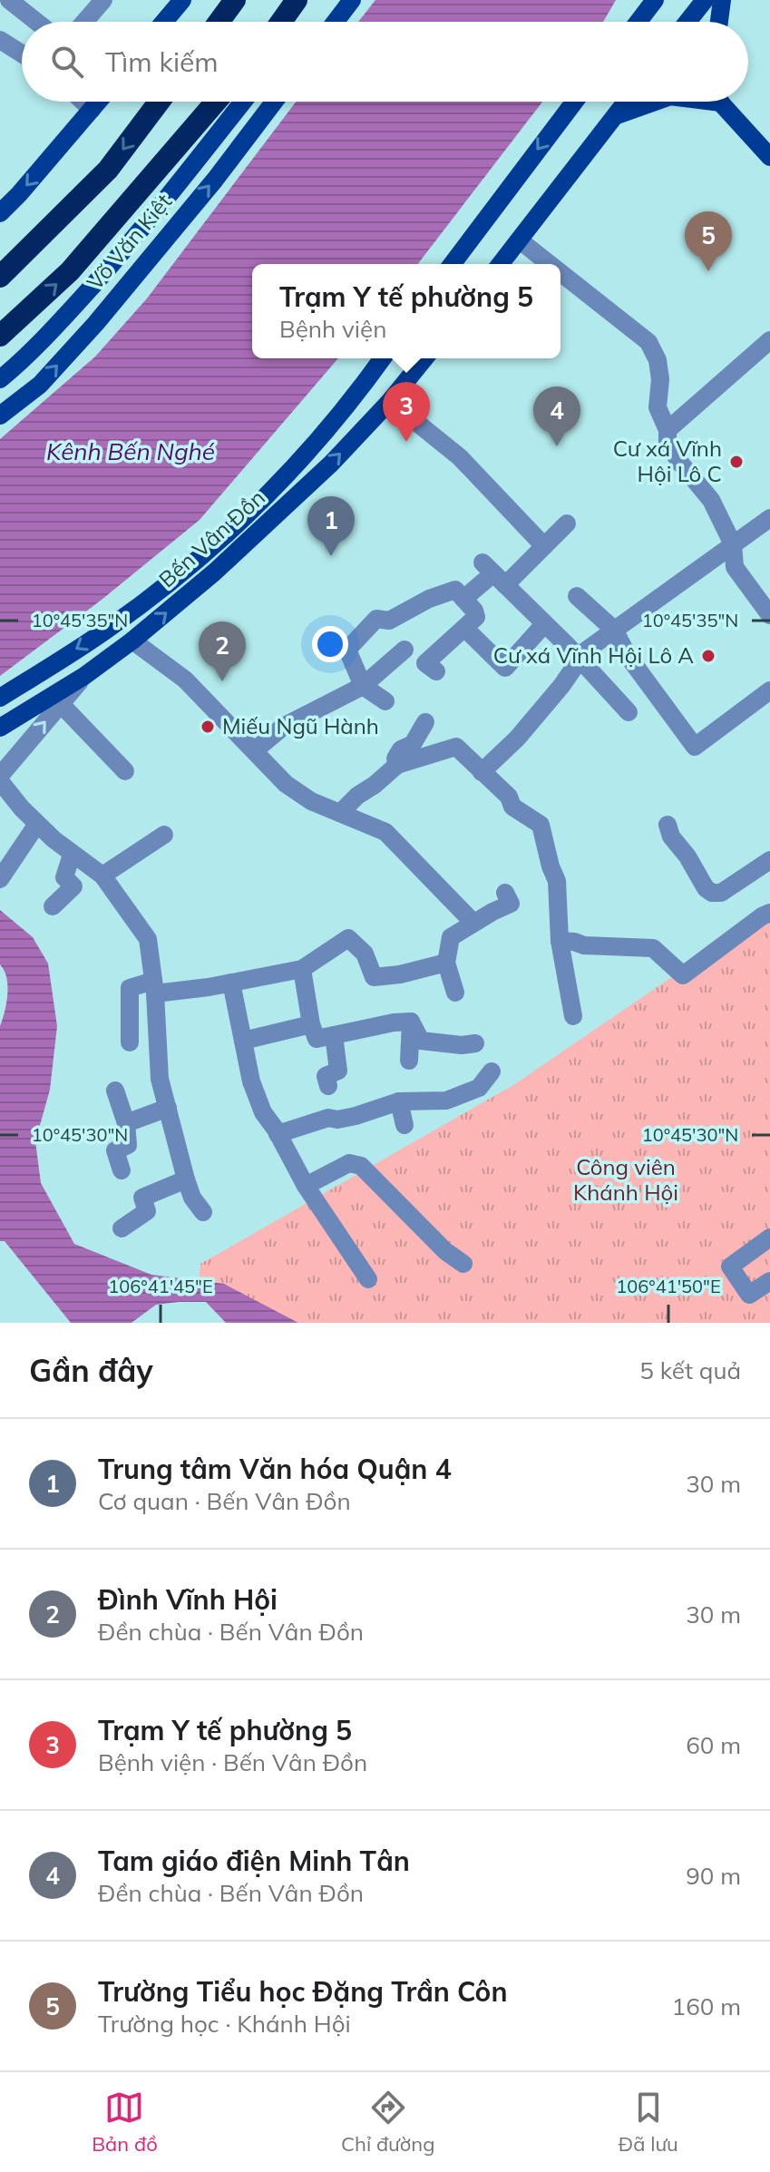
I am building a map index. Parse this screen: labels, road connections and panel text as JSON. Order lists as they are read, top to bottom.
{
  "streets": {
    "highway": ["Võ Văn Kiệt"],
    "main road": ["Bến Vân Đồn"]
  },
  "water": ["Kênh Bến Nghé"],
  "parks": ["Công viên Khánh Hội"],
  "places": ["Cư xá Vĩnh Hội Lô C", "Cư xá Vĩnh Hội Lô A", "Miếu Ngũ Hành"],
  "page": {
    "search": "Tìm kiếm",
    "pins": [
      "5",
      "3",
      "4",
      "1",
      "2"
    ],
    "popup": ["Trạm Y tế phường 5", "Bệnh viện"],
    "heading": ["Gần đây", "5 kết quả"],
    "list": [
      {
        "mark": "1",
        "name": "Trung tâm Văn hóa Quận 4",
        "note": "Cơ quan · Bến Vân Đồn",
        "value": "30 m"
      },
      {
        "mark": "2",
        "name": "Đình Vĩnh Hội",
        "note": "Đền chùa · Bến Vân Đồn",
        "value": "30 m"
      },
      {
        "mark": "3",
        "name": "Trạm Y tế phường 5",
        "note": "Bệnh viện · Bến Vân Đồn",
        "value": "60 m"
      },
      {
        "mark": "4",
        "name": "Tam giáo điện Minh Tân",
        "note": "Đền chùa · Bến Vân Đồn",
        "value": "90 m"
      },
      {
        "mark": "5",
        "name": "Trường Tiểu học Đặng Trần Côn",
        "note": "Trường học · Khánh Hội",
        "value": "160 m"
      }
    ],
    "nav": ["Bản đồ", "Chỉ đường", "Đã lưu"]
  },
  "coordinates": [
    "10°45'35\"N",
    "10°45'30\"N",
    "106°41'45\"E",
    "106°41'50\"E"
  ]
}
